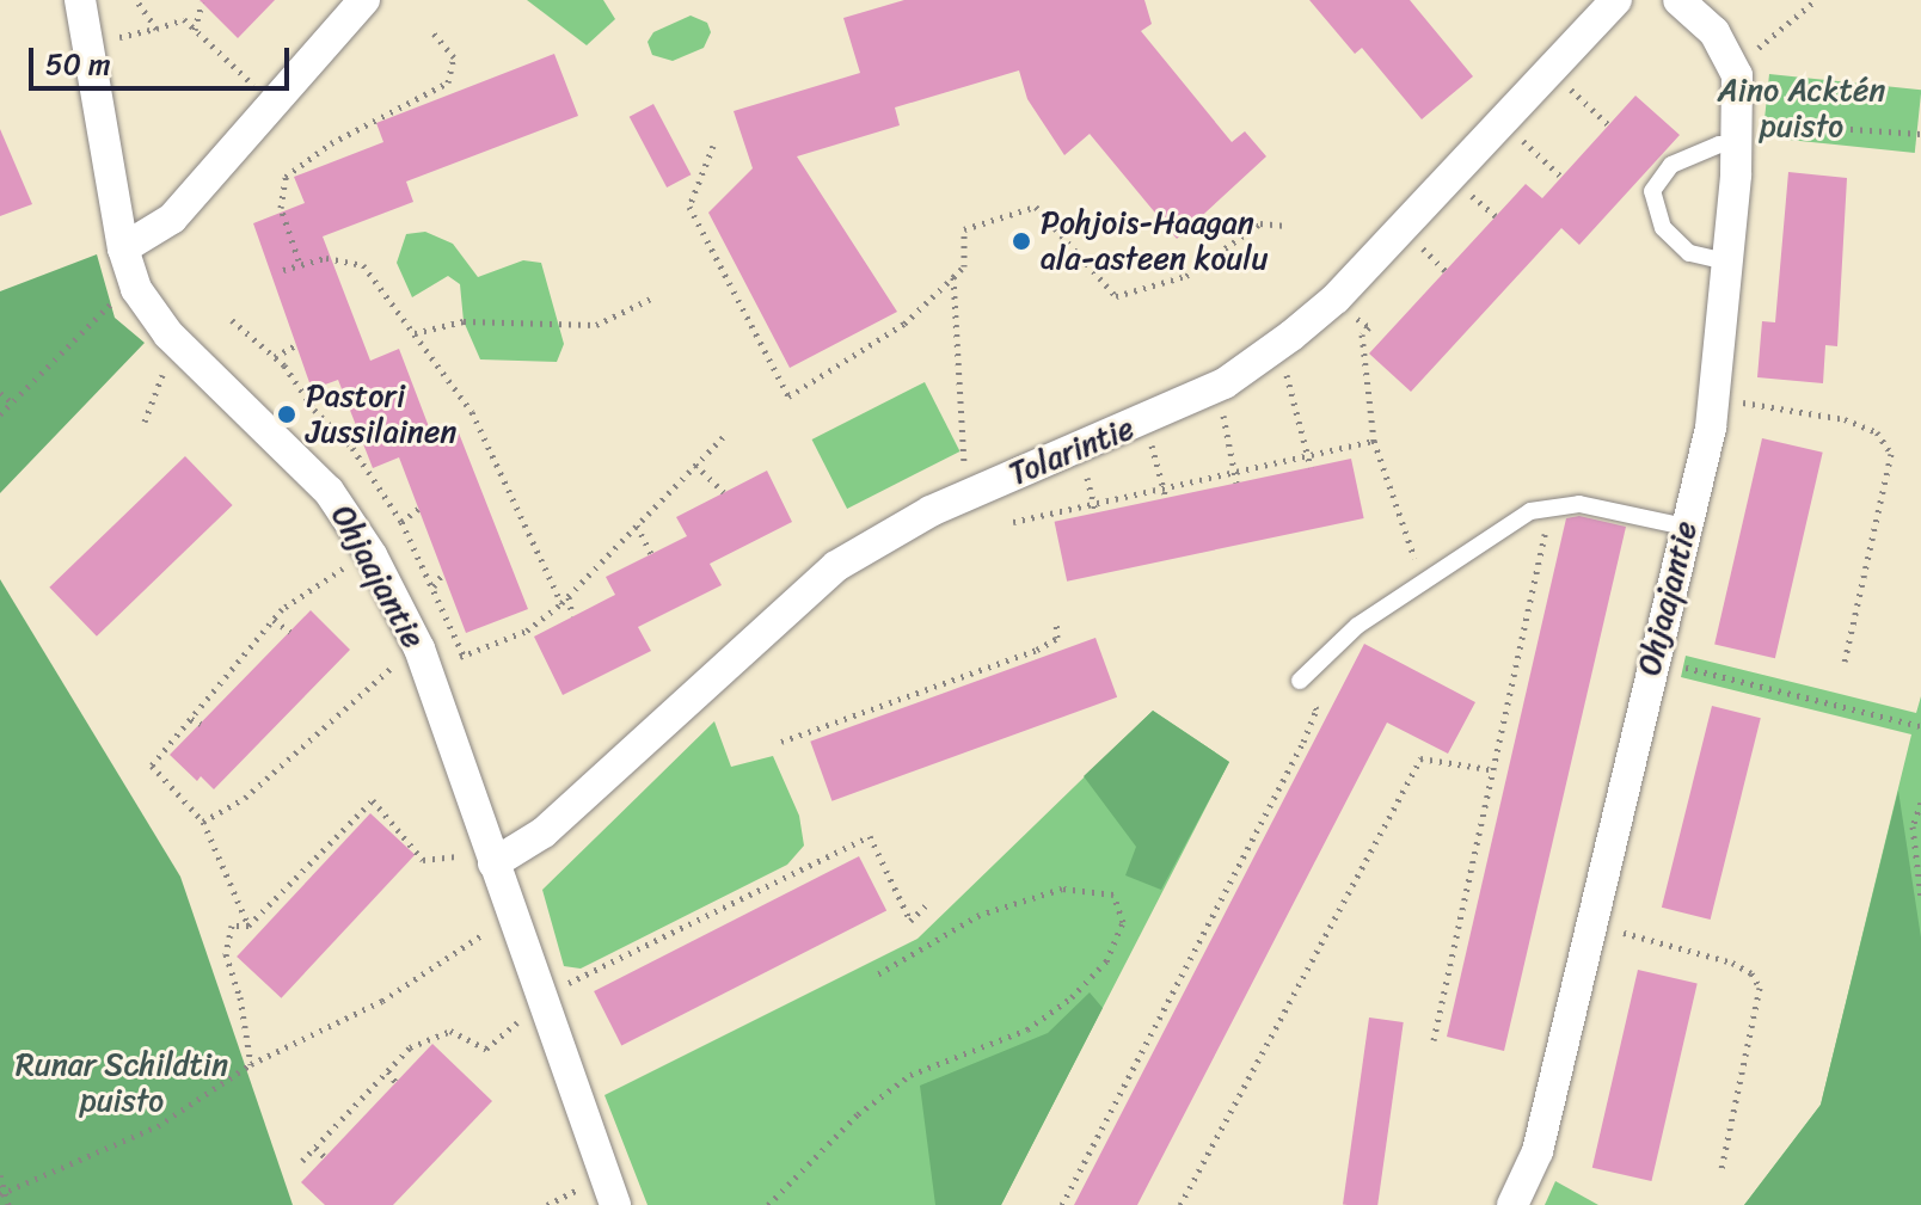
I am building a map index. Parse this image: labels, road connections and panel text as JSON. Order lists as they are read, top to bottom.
{
  "streets": {
    "street": ["Tolarintie", "Ohjaajantie"]
  },
  "crossings": [
    ["Tolarintie", "Ohjaajantie"]
  ],
  "parks": ["Aino Acktén puisto", "Runar Schildtin puisto"],
  "places": ["Pohjois-Haagan ala-asteen koulu", "Pastori Jussilainen"],
  "scale_bar": "50 m"
}
